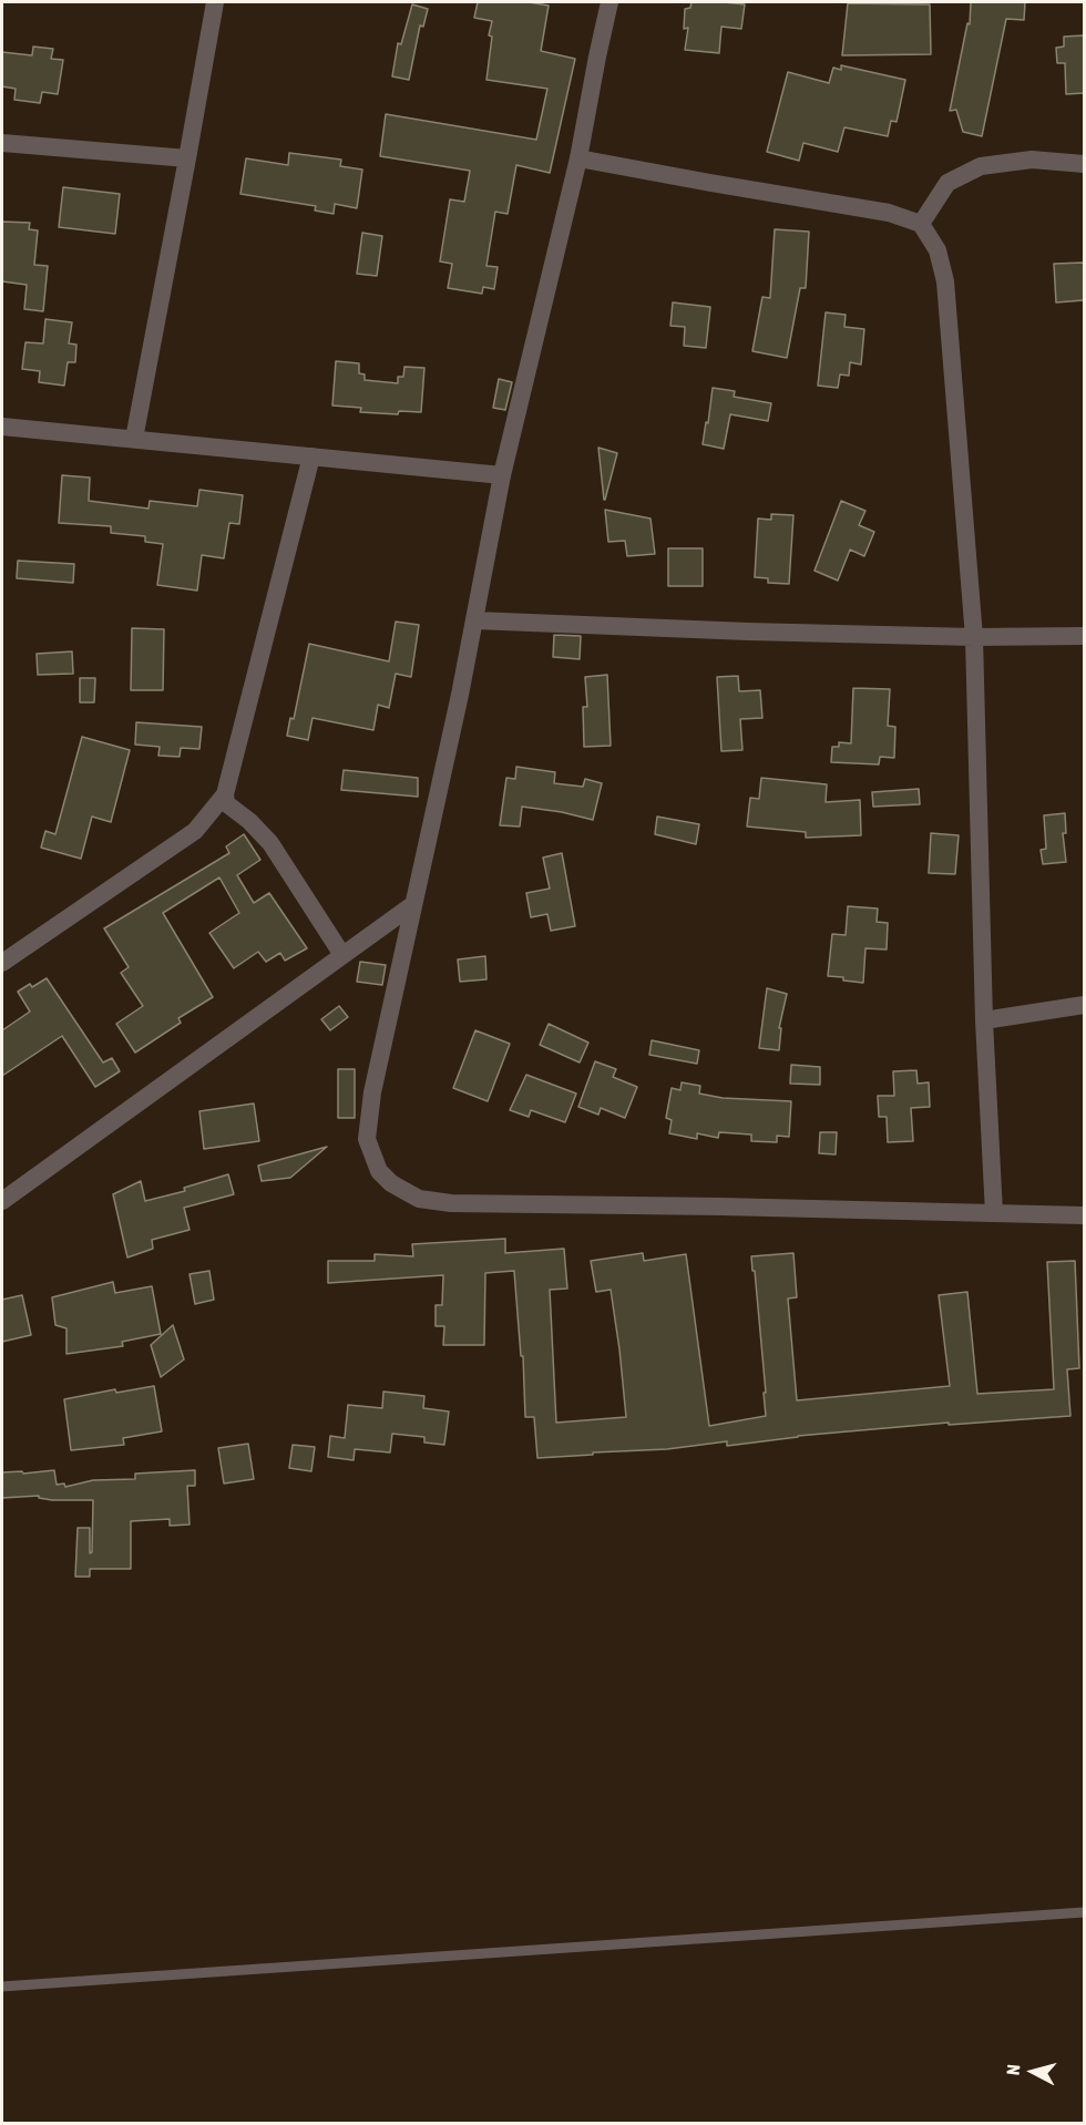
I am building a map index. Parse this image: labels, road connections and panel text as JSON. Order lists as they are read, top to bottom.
{
  "north": "left"
}
